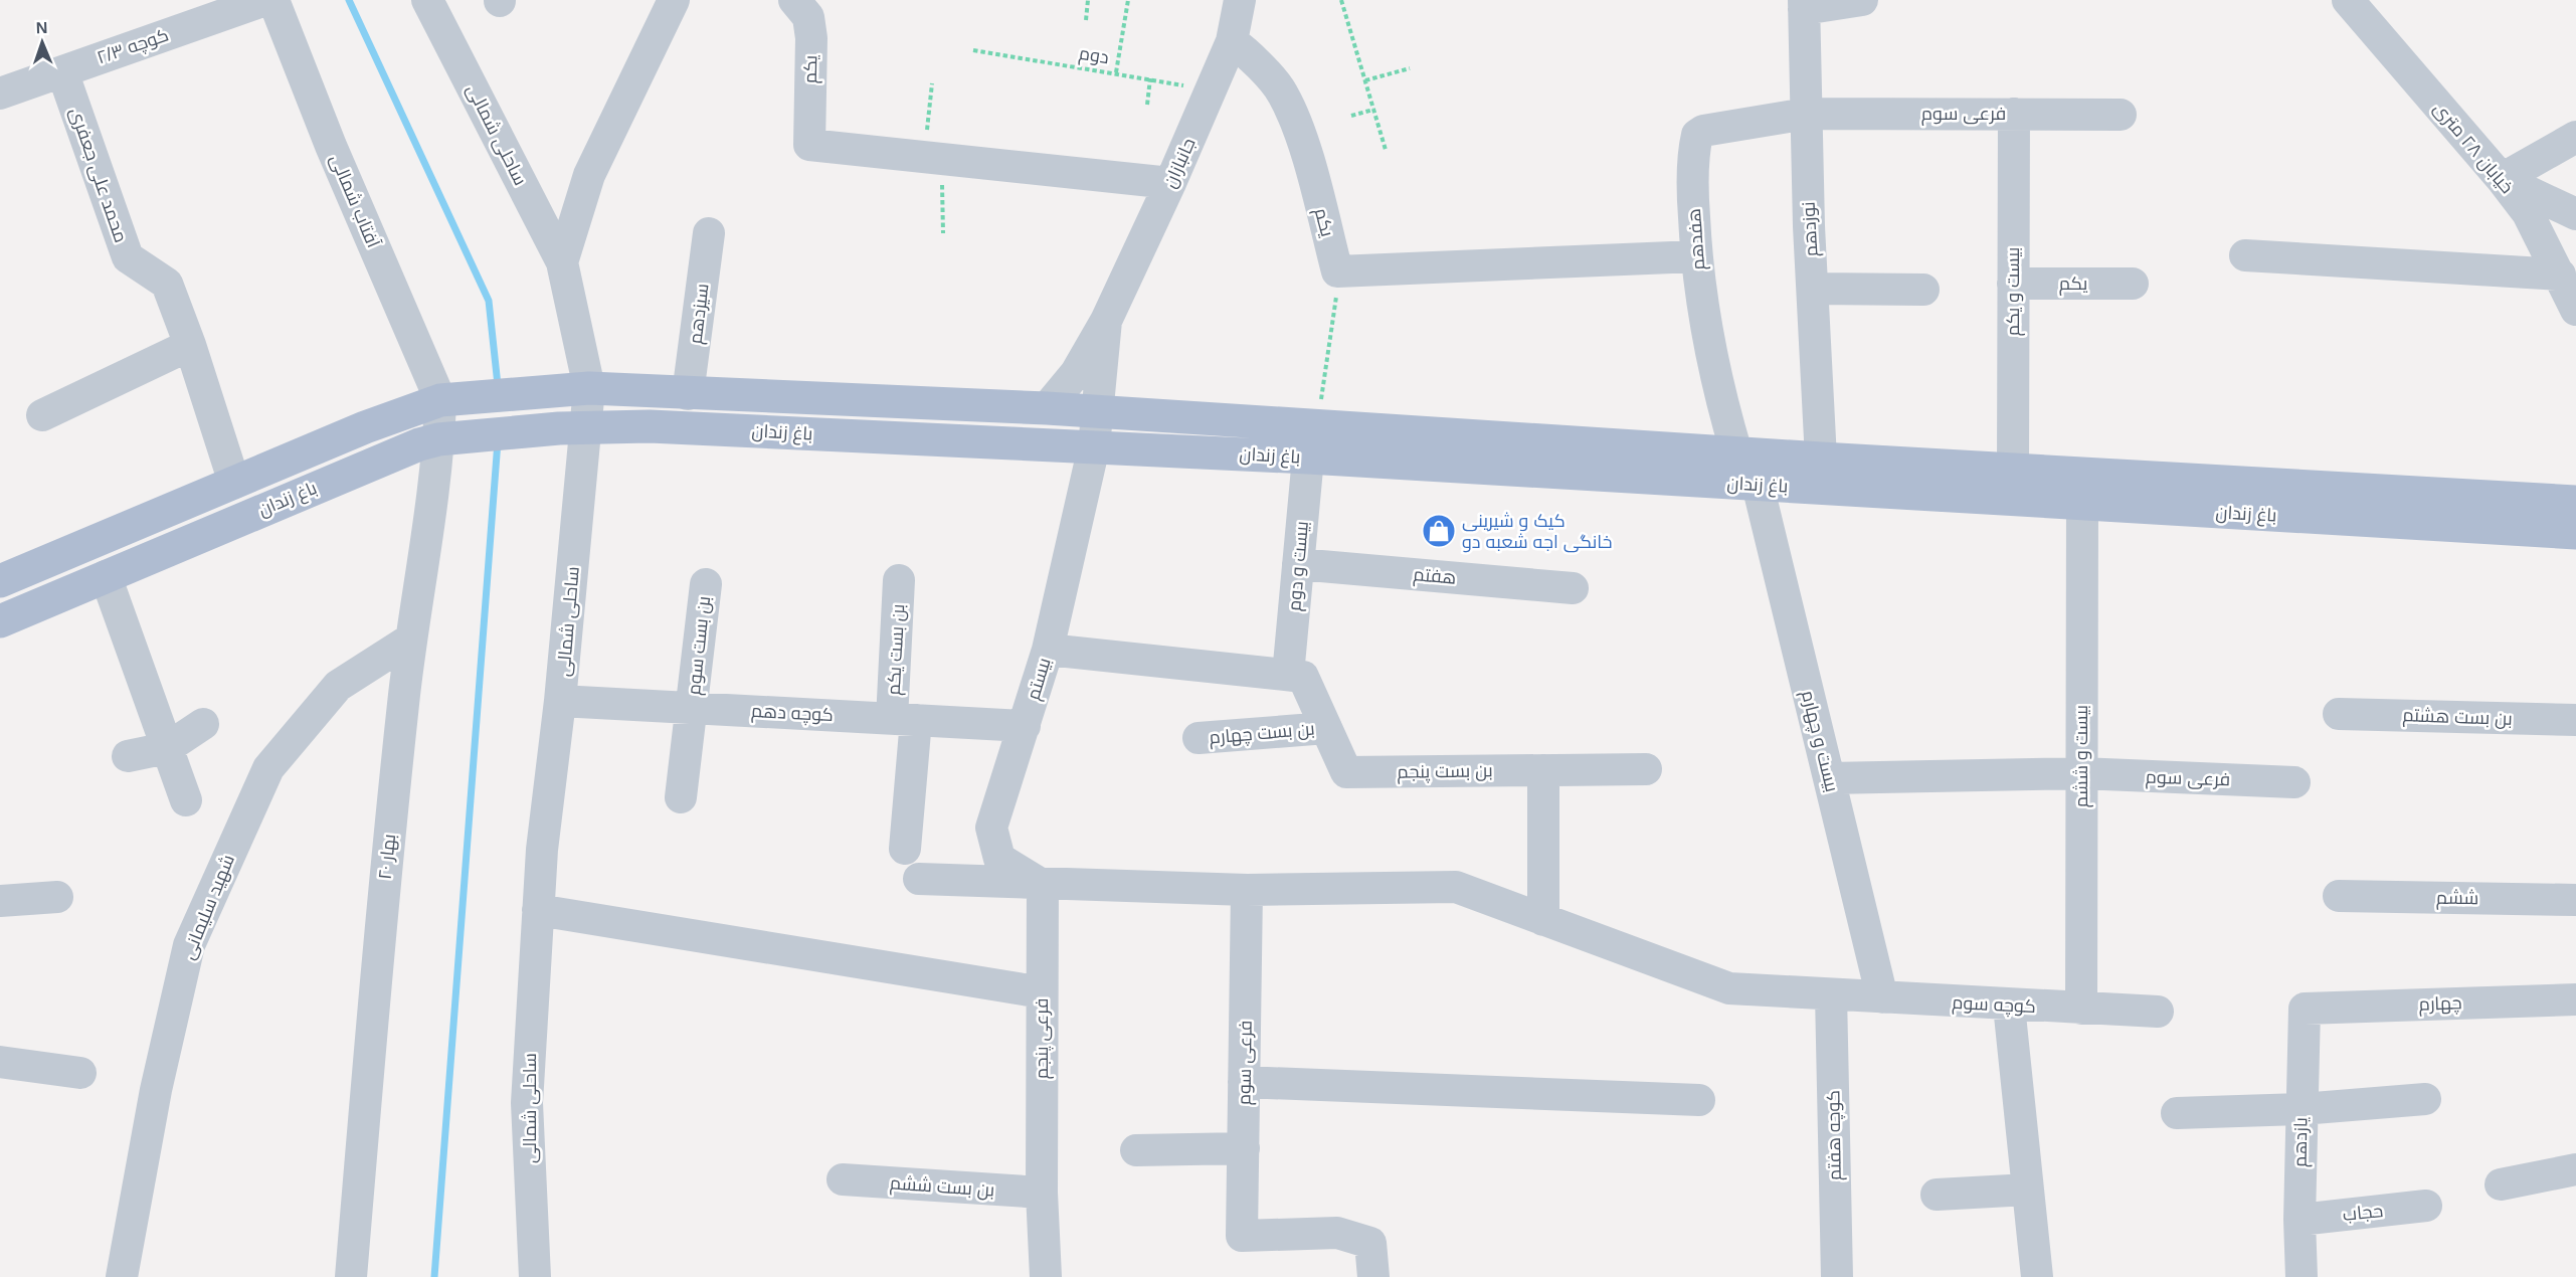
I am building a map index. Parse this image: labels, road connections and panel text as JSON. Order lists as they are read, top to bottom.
{
  "streets": {
    "main road": ["باغ زندان"],
    "street": [
      "کوچه ۲/۳",
      "یکم",
      "فرعی سوم",
      "ساحلی شمالی",
      "خیابان ۲۸ متری",
      "جانبازان",
      "محمد علی جعفری",
      "آفتاب شمالی",
      "نوزدهم",
      "هفدهم",
      "بیست و یکم",
      "سیزدهم",
      "بیست و دوم",
      "هفتم",
      "بن بست سوم",
      "بن بست یکم",
      "بیستم",
      "کوچه دهم",
      "بن بست هشتم",
      "بن بست چهارم",
      "بیست و چهارم",
      "بیست و ششم",
      "بن بست پنجم",
      "بهار ۲۰",
      "ششم",
      "شهید سلیمانی",
      "چهارم",
      "کوچه سوم",
      "فرعی پنجم",
      "کوچه هفتم",
      "یازدهم",
      "بن بست ششم",
      "حجاب"
    ],
    "path": ["دوم"]
  },
  "crossings": [
    ["کوچه ۲/۳", "محمد علی جعفری"],
    ["دوم", "جانبازان"],
    ["یکم", "جانبازان"],
    ["یکم", "بیست و یکم"],
    ["فرعی سوم", "نوزدهم"],
    ["فرعی سوم", "هفدهم"],
    ["فرعی سوم", "بیست و یکم"],
    ["فرعی سوم", "بیست و چهارم"],
    ["فرعی سوم", "بیست و ششم"],
    ["فرعی سوم", "کوچه سوم"],
    ["ساحلی شمالی", "باغ زندان"],
    ["ساحلی شمالی", "کوچه دهم"],
    ["جانبازان", "باغ زندان"],
    ["جانبازان", "بیستم"],
    ["محمد علی جعفری", "باغ زندان"],
    ["آفتاب شمالی", "باغ زندان"],
    ["آفتاب شمالی", "بهار ۲۰"],
    ["نوزدهم", "هفدهم"],
    ["نوزدهم", "باغ زندان"],
    ["هفدهم", "باغ زندان"],
    ["بیست و یکم", "باغ زندان"],
    ["سیزدهم", "باغ زندان"],
    ["باغ زندان", "بیست و دوم"],
    ["باغ زندان", "بیستم"],
    ["باغ زندان", "بیست و چهارم"],
    ["باغ زندان", "بیست و ششم"],
    ["باغ زندان", "بهار ۲۰"],
    ["بیست و دوم", "هفتم"],
    ["بن بست سوم", "کوچه دهم"],
    ["بن بست یکم", "کوچه دهم"],
    ["بیستم", "کوچه دهم"],
    ["بیستم", "کوچه سوم"],
    ["بیستم", "فرعی پنجم"],
    ["بن بست چهارم", "بن بست پنجم"],
    ["بیست و چهارم", "کوچه سوم"],
    ["بیست و ششم", "کوچه سوم"],
    ["بهار ۲۰", "شهید سلیمانی"],
    ["چهارم", "یازدهم"],
    ["کوچه سوم", "فرعی پنجم"],
    ["کوچه سوم", "کوچه هفتم"],
    ["فرعی پنجم", "بن بست ششم"],
    ["یازدهم", "حجاب"]
  ],
  "places": {
    "shop": ["کیک و شیرینی خانگی اجه شعبه دو"]
  },
  "north": "top"
}
